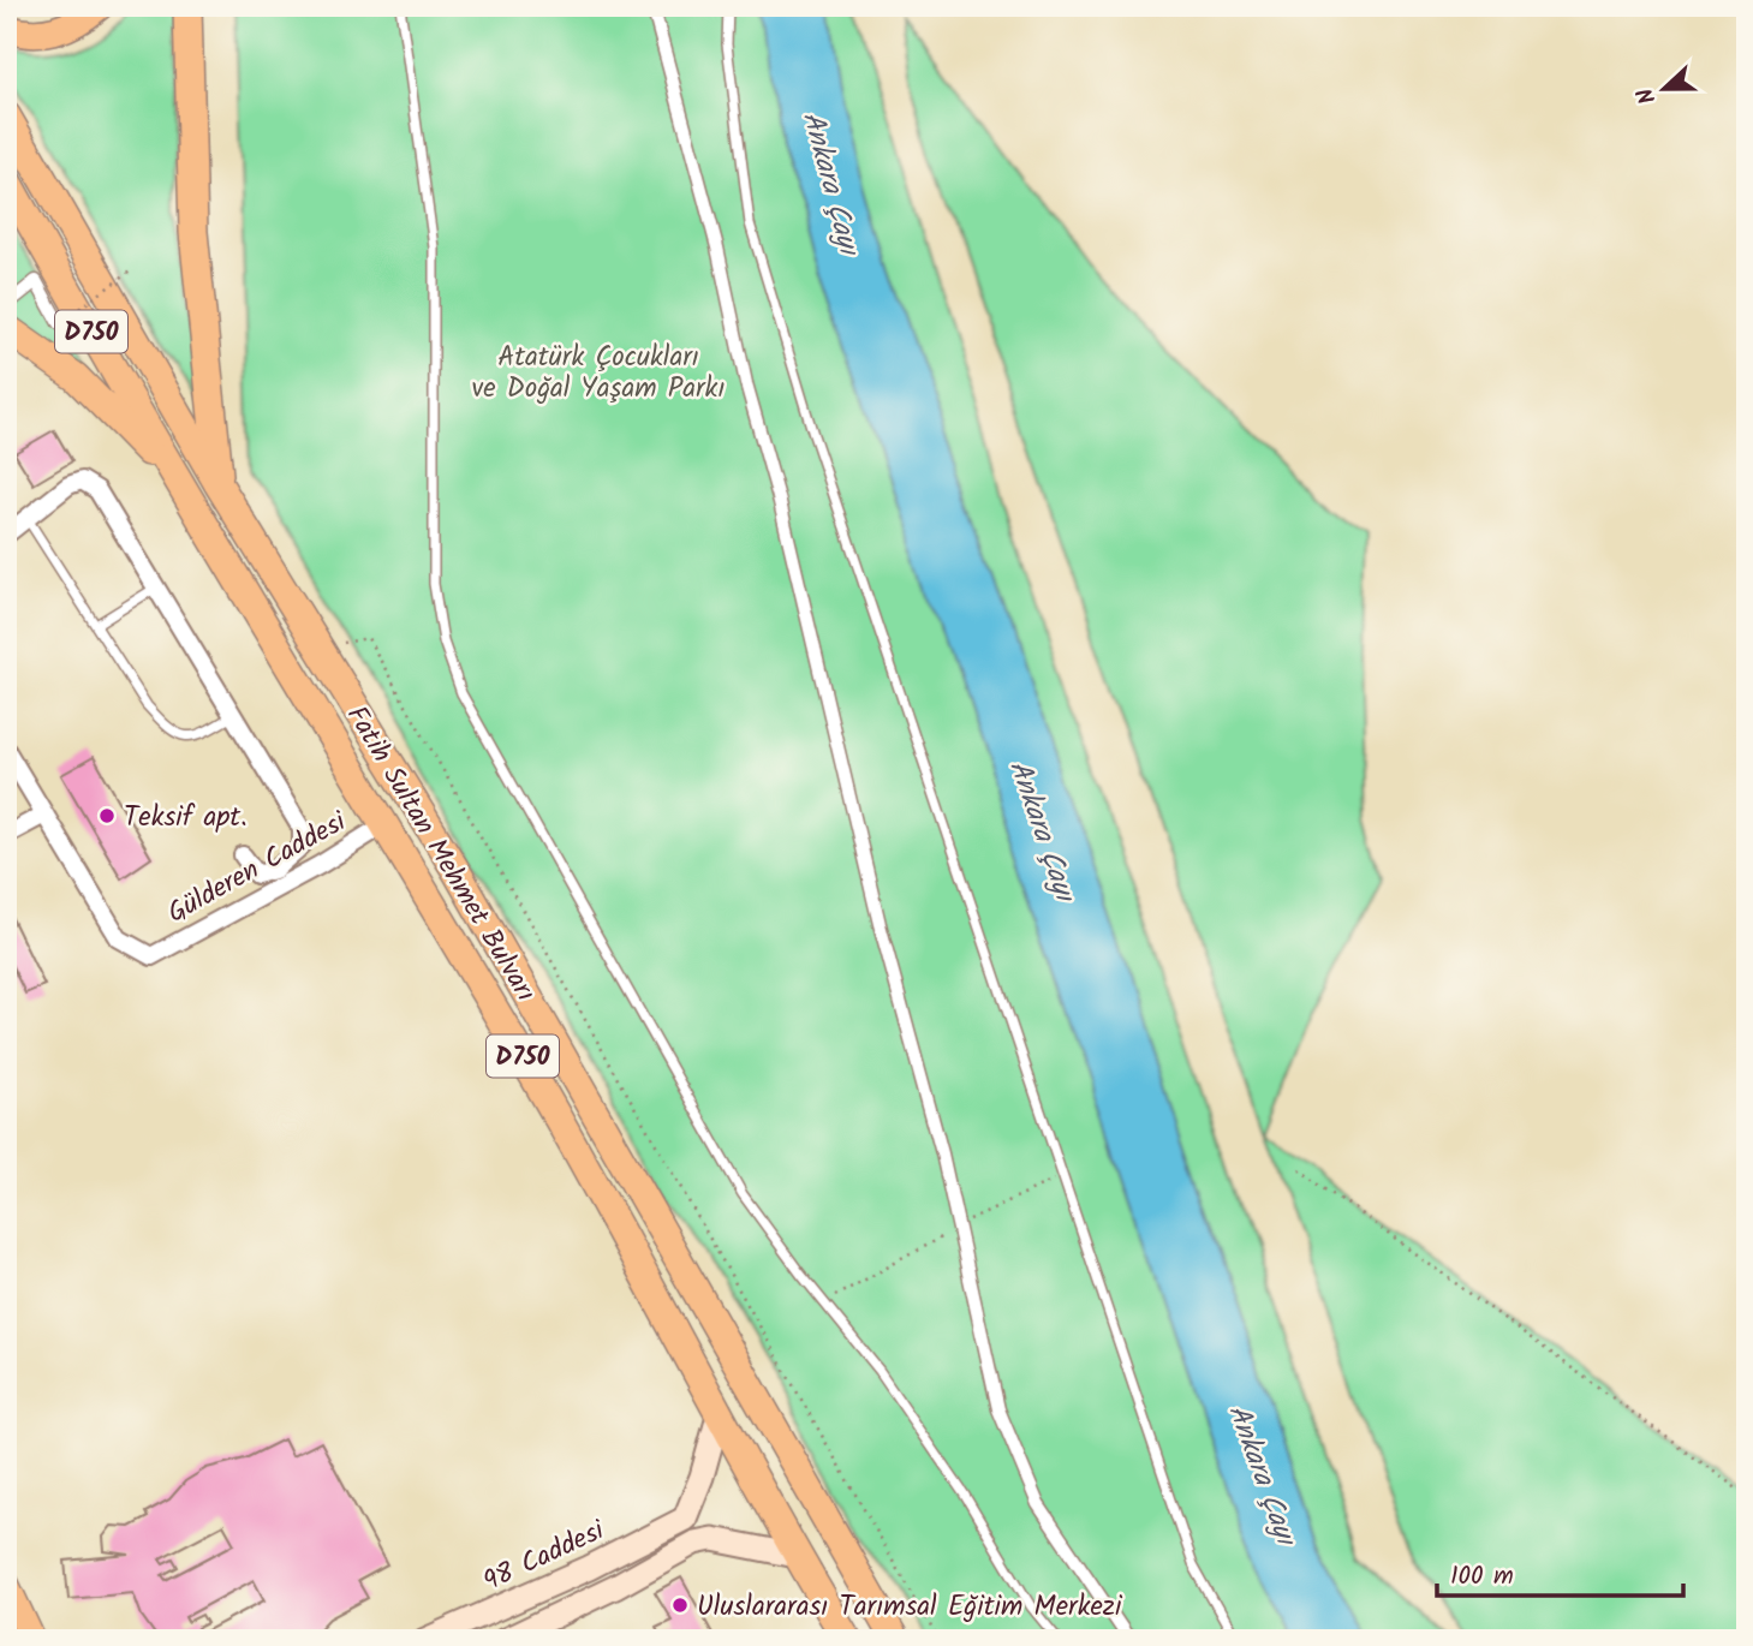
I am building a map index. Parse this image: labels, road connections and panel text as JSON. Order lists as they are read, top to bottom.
{
  "streets": {
    "highway": ["D750", "Fatih Sultan Mehmet Bulvarı"],
    "main road": ["98 Caddesi"],
    "street": ["Gülderen Caddesi"]
  },
  "crossings": [
    ["Fatih Sultan Mehmet Bulvarı", "Gülderen Caddesi"]
  ],
  "water": ["Ankara Çayı"],
  "parks": ["Atatürk Çocukları ve Doğal Yaşam Parkı"],
  "places": ["Teksif apt.", "Uluslararası Tarımsal Eğitim Merkezi"],
  "scale_bar": "100 m",
  "north": "left"
}
